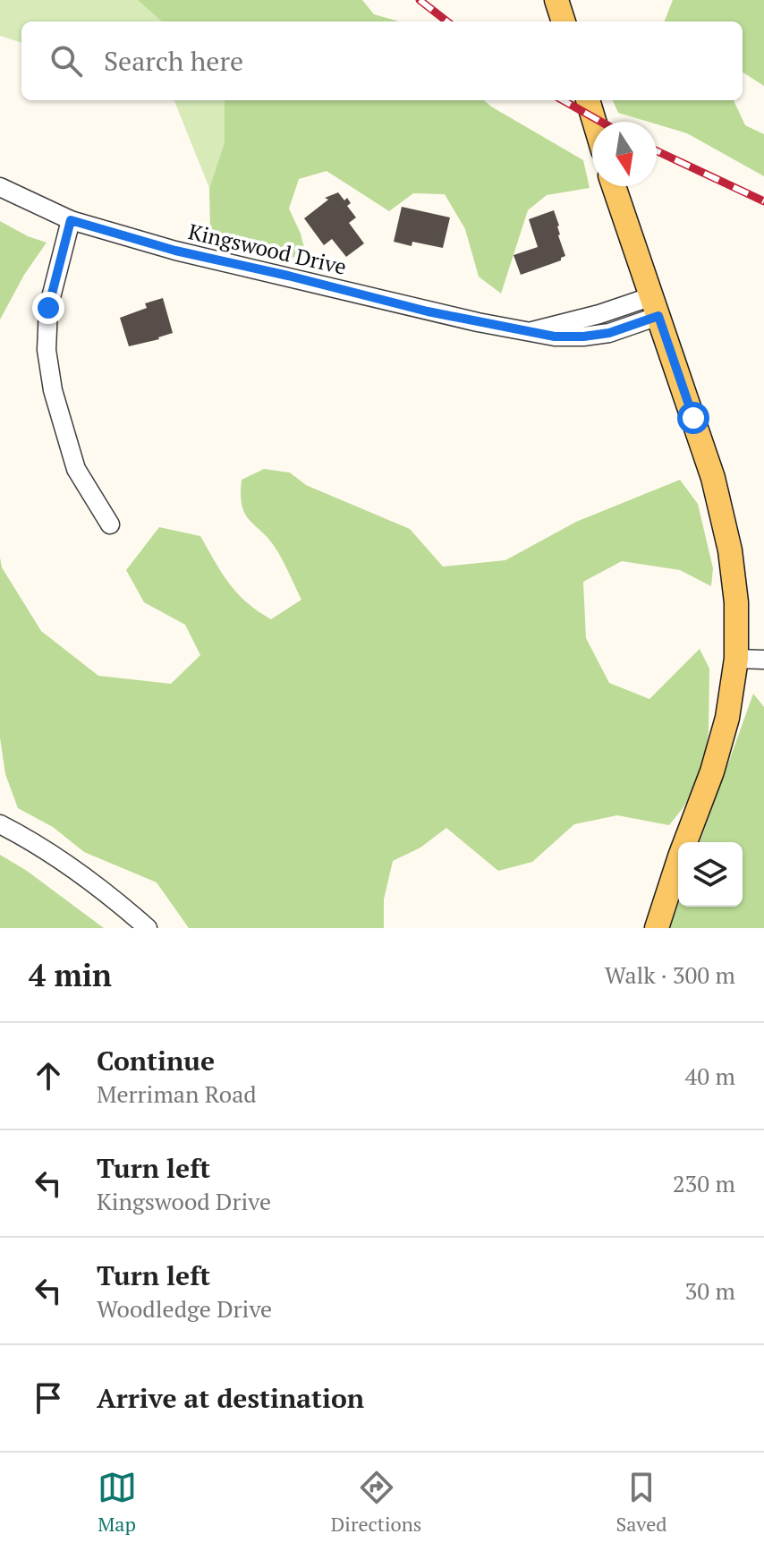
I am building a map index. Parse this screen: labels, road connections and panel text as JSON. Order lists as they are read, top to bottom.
{
  "streets": {
    "street": ["Kingswood Drive"]
  },
  "north": "bottom",
  "page": {
    "search": "Search here",
    "heading": ["4 min", "Walk · 300 m"],
    "list": [
      ["Continue", "Merriman Road", "40 m"],
      ["Turn left", "Kingswood Drive", "230 m"],
      ["Turn left", "Woodledge Drive", "30 m"],
      "Arrive at destination"
    ],
    "nav": ["Map", "Directions", "Saved"]
  }
}
